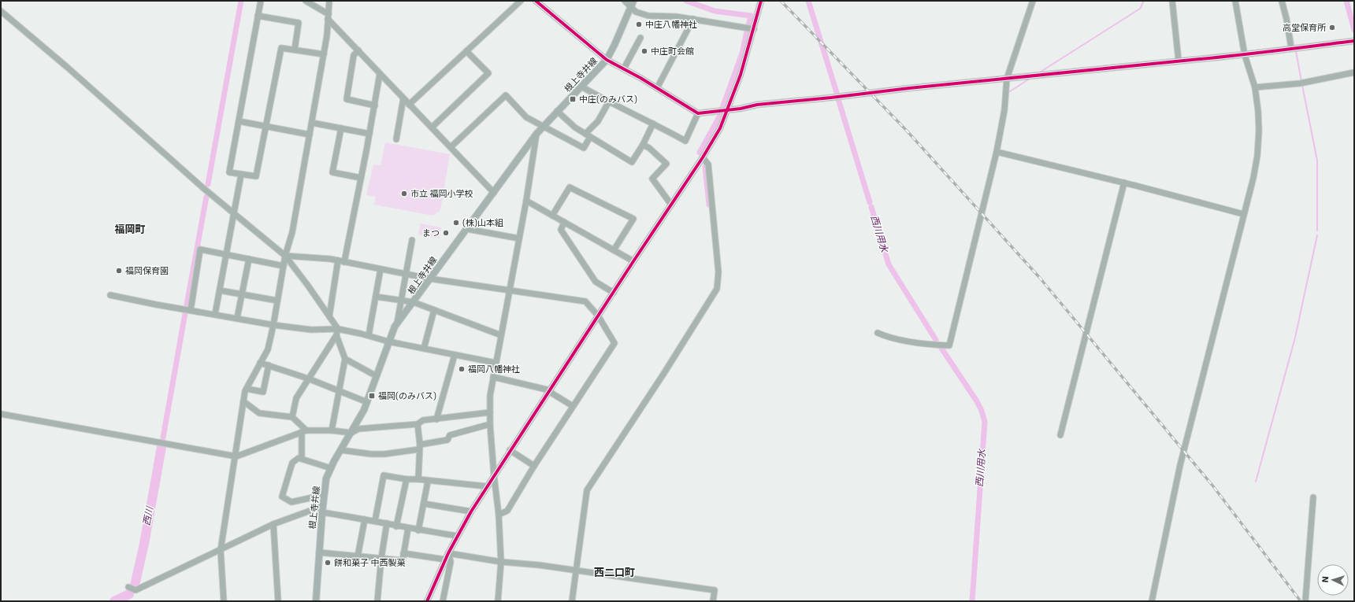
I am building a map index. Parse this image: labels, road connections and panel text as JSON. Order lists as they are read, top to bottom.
{
  "streets": {
    "main road": ["根上寺井線"]
  },
  "districts": ["福岡町", "西二口町"],
  "water": ["西川用水", "西川"],
  "places": {
    "other": [
      "中庄八幡神社",
      "高堂保育所",
      "中庄町会館",
      "市立 福岡小学校",
      "(株)山本組",
      "まつ",
      "福岡保育園",
      "福岡八幡神社",
      "餅和菓子 中西製菓"
    ],
    "transit": ["中庄(のみバス)", "福岡(のみバス)"]
  },
  "north": "left"
}
